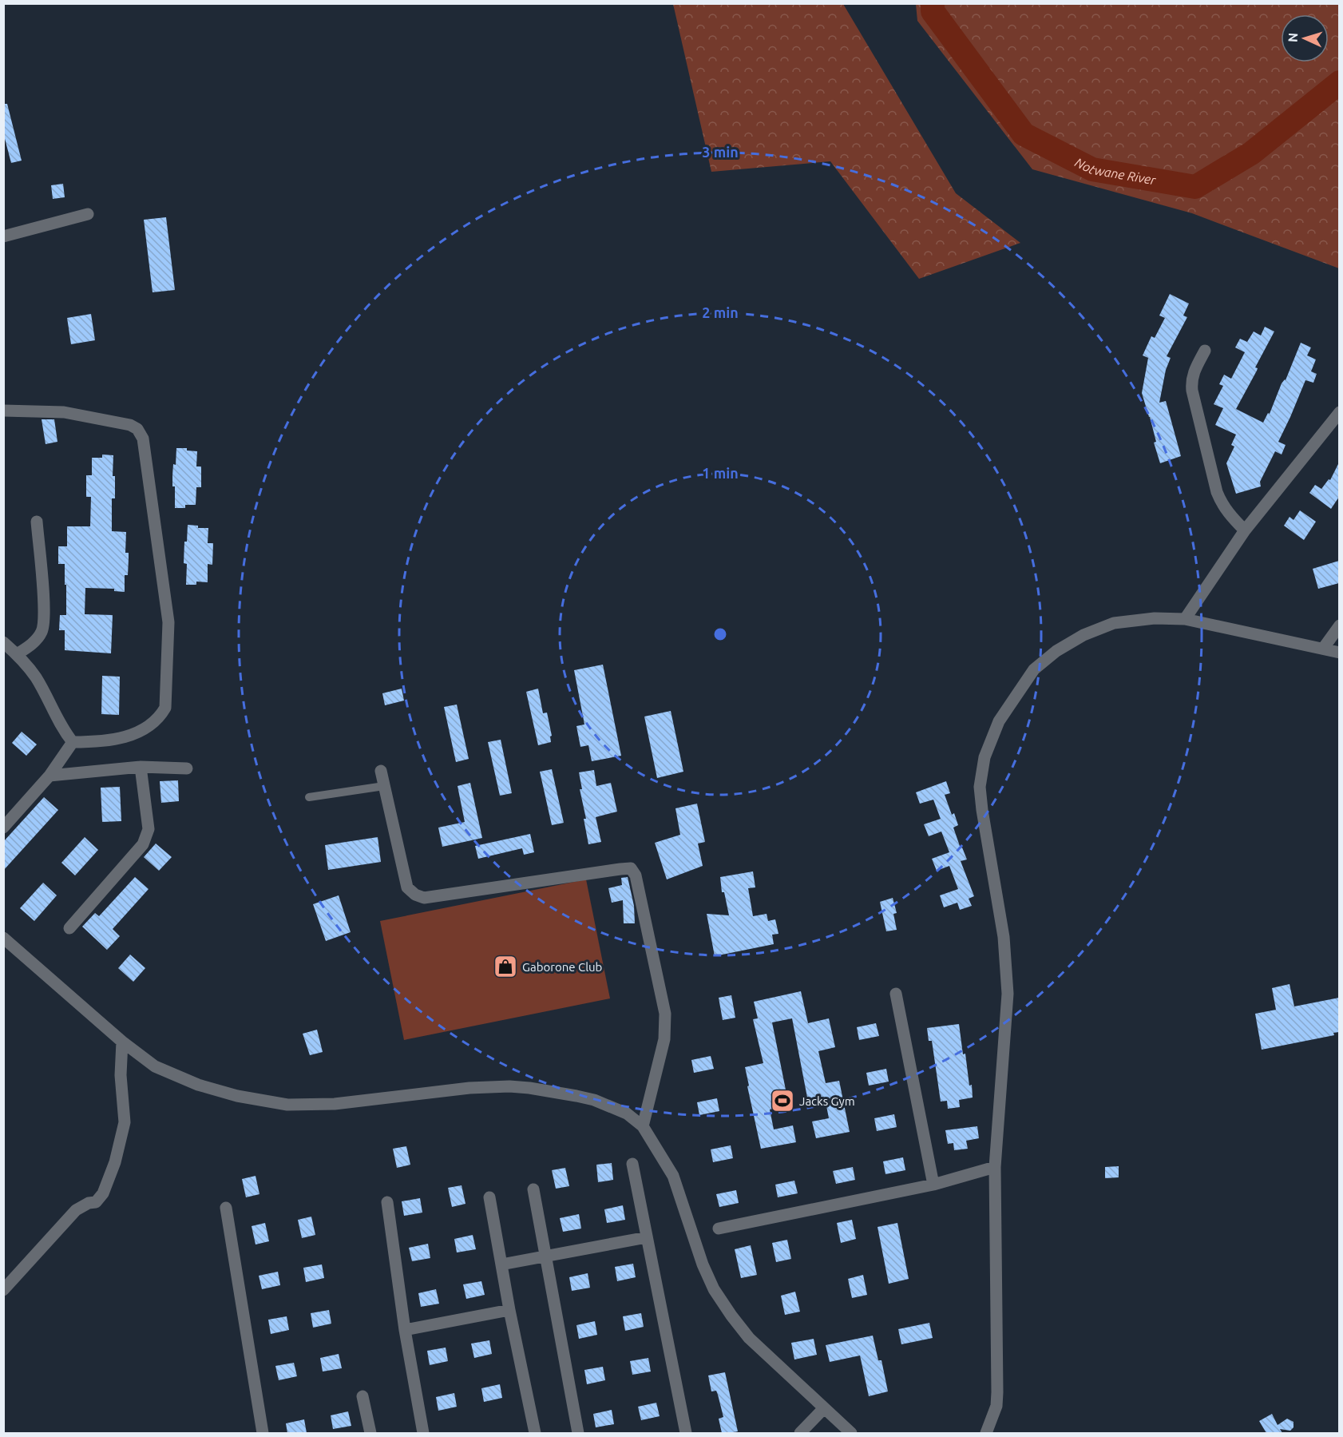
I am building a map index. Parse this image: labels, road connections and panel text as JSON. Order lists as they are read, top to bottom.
{
  "water": ["Notwane River"],
  "places": {
    "shop": ["Gaborone Club"],
    "sports": ["Jacks Gym"]
  },
  "north": "left",
  "rings": ["3 min", "2 min", "1 min"]
}
